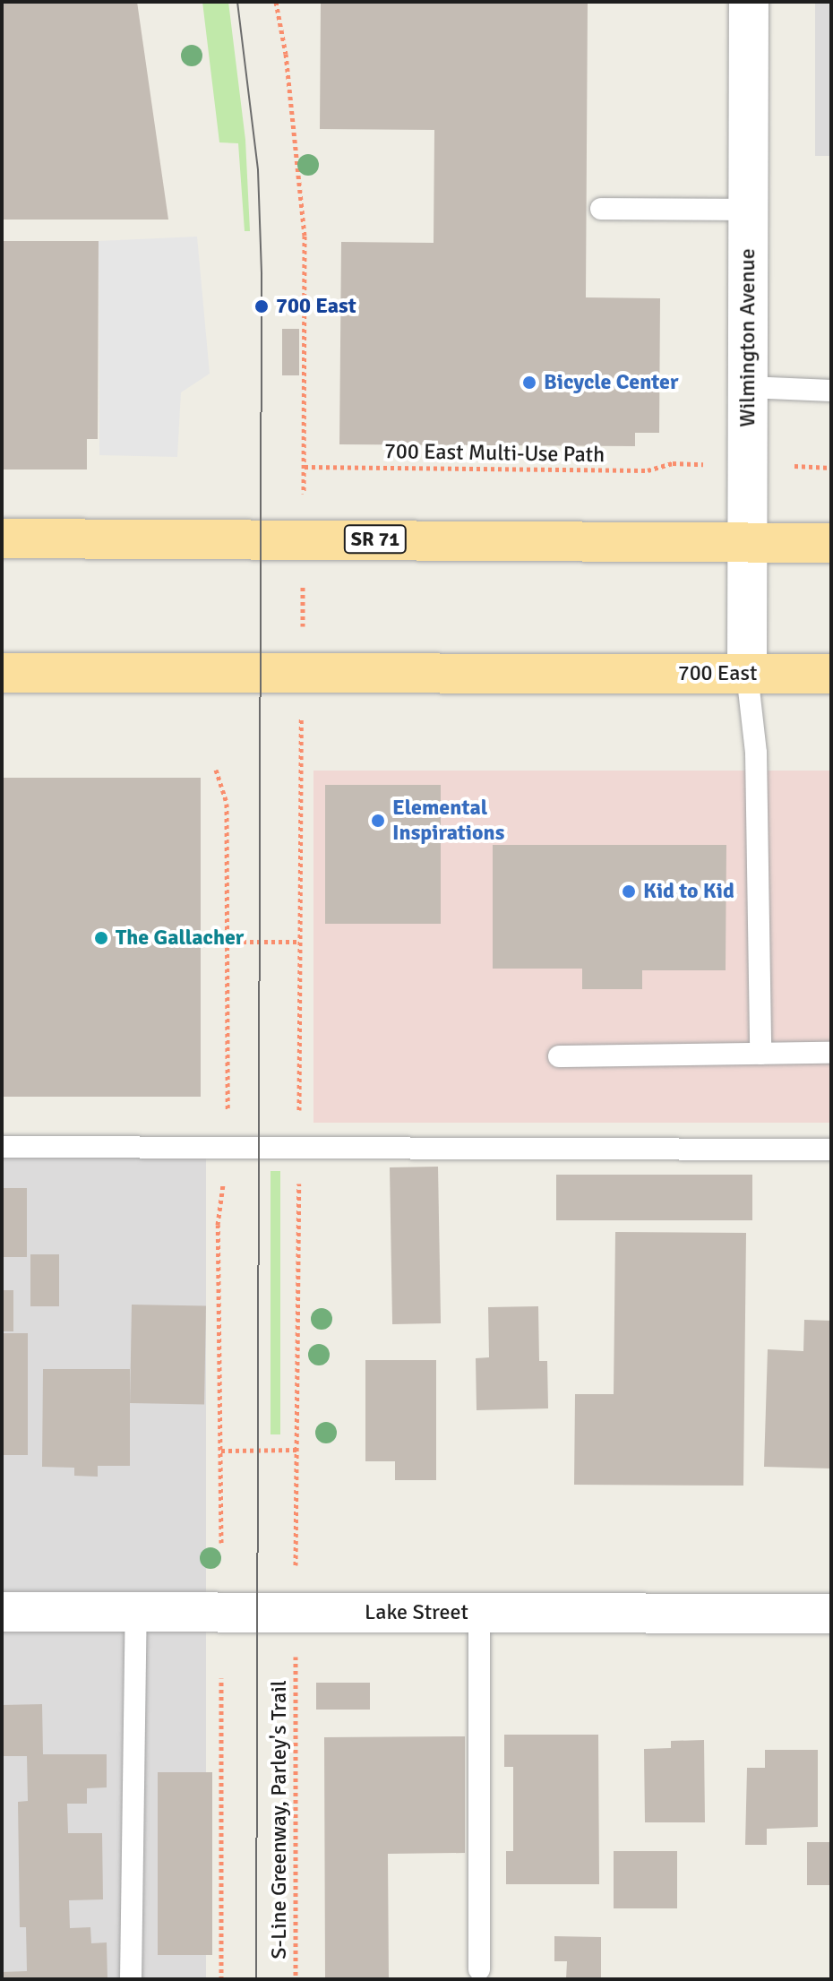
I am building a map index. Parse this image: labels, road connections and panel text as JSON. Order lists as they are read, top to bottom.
{
  "streets": {
    "main road": ["SR 71", "700 East"],
    "street": ["Wilmington Avenue", "Lake Street"],
    "path": ["700 East Multi-Use Path", "S-Line Greenway, Parley's Trail"]
  },
  "crossings": [
    ["Wilmington Avenue", "SR 71"],
    ["Wilmington Avenue", "700 East"]
  ],
  "places": [
    "700 East",
    "Bicycle Center",
    "Elemental Inspirations",
    "Kid to Kid",
    "The Gallacher"
  ]
}
